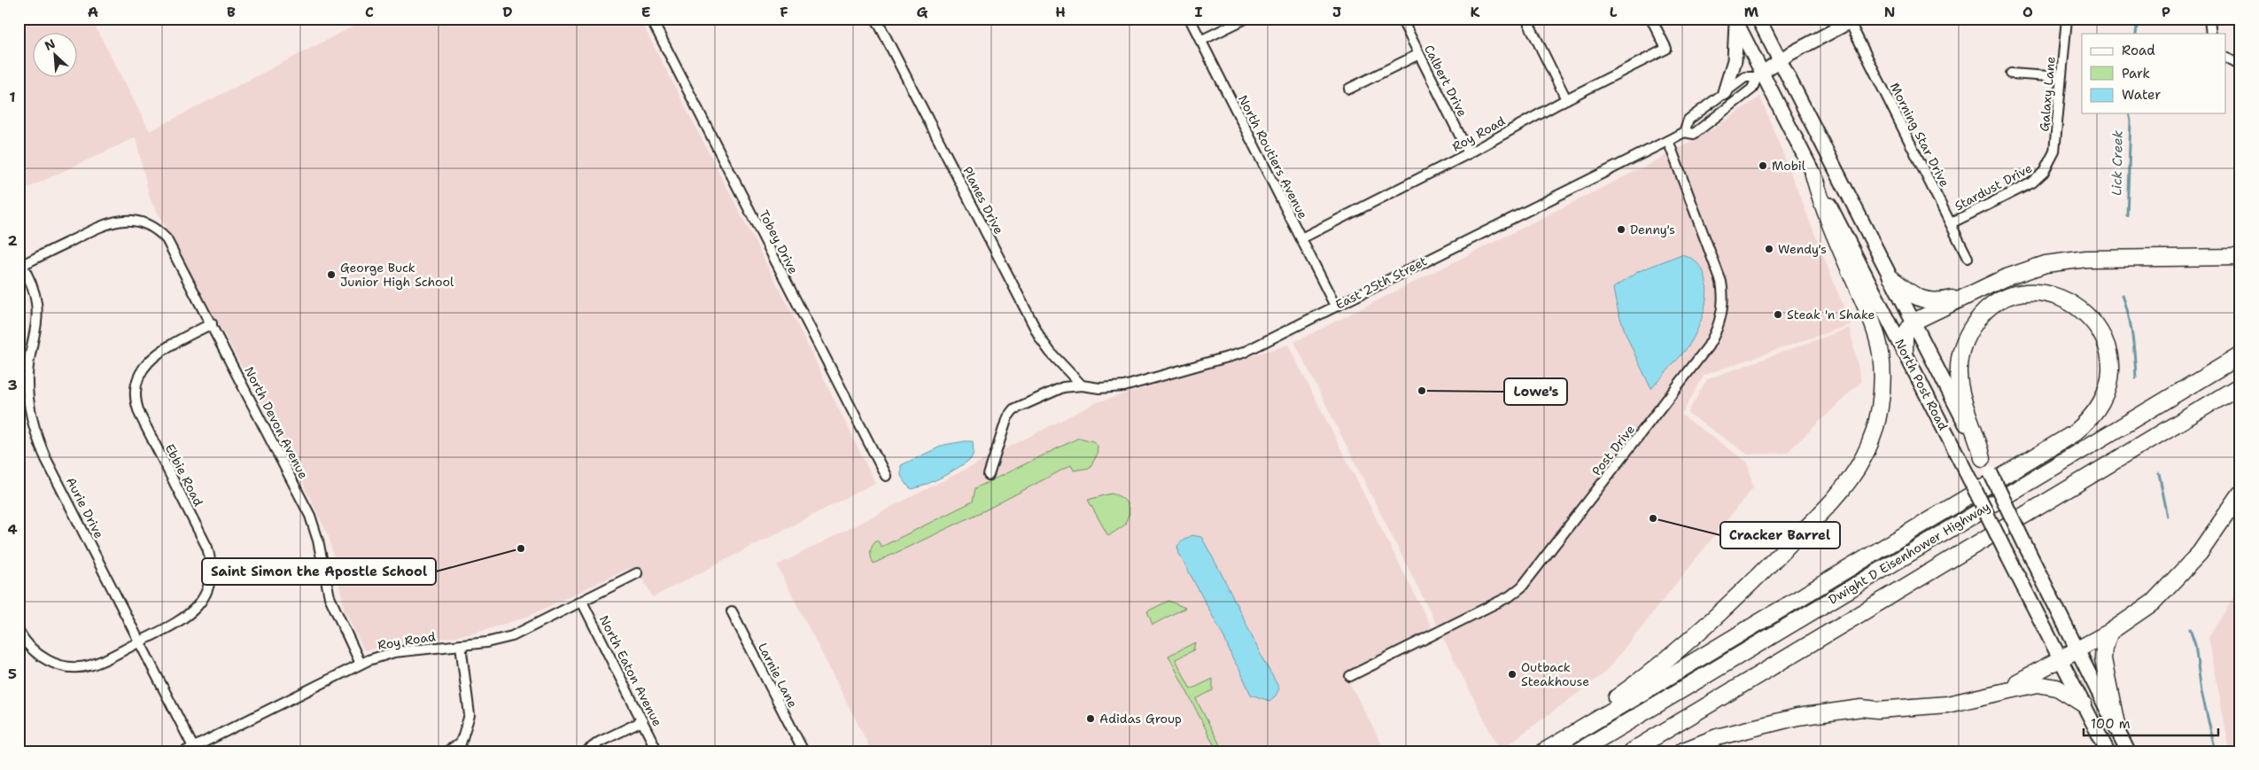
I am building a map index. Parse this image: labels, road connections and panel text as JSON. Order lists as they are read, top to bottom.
{
  "streets": {
    "highway": ["Dwight D Eisenhower Highway"],
    "main road": ["North Post Road"],
    "street": [
      "Calbert Drive",
      "Galaxy Lane",
      "Roy Road",
      "Morning Star Drive",
      "North Routiers Avenue",
      "Stardust Drive",
      "Planes Drive",
      "Tobey Drive",
      "East 25th Street",
      "North Devon Avenue",
      "Post Drive",
      "Ebbie Road",
      "Aurie Drive",
      "North Eaton Avenue",
      "Larnie Lane"
    ]
  },
  "crossings": [
    ["Calbert Drive", "Roy Road"],
    ["Galaxy Lane", "Stardust Drive"],
    ["Roy Road", "North Routiers Avenue"],
    ["Roy Road", "North Devon Avenue"],
    ["Roy Road", "Aurie Drive"],
    ["Roy Road", "North Eaton Avenue"],
    ["Morning Star Drive", "Stardust Drive"],
    ["Morning Star Drive", "East 25th Street"],
    ["North Routiers Avenue", "East 25th Street"],
    ["Planes Drive", "East 25th Street"],
    ["East 25th Street", "North Post Road"],
    ["East 25th Street", "Post Drive"],
    ["North Devon Avenue", "Ebbie Road"],
    ["North Devon Avenue", "Aurie Drive"],
    ["Ebbie Road", "Aurie Drive"]
  ],
  "water": ["Lick Creek"],
  "places": [
    "Mobil",
    "Denny's",
    "Wendy's",
    "George Buck Junior High School",
    "Steak 'n Shake",
    "Lowe's",
    "Cracker Barrel",
    "Saint Simon the Apostle School",
    "Outback Steakhouse",
    "Adidas Group"
  ],
  "legend": ["Road", "Park", "Water"],
  "scale_bar": "100 m",
  "north": "top left",
  "grid": {
    "columns": [
      "A",
      "B",
      "C",
      "D",
      "E",
      "F",
      "G",
      "H",
      "I",
      "J",
      "K",
      "L",
      "M",
      "N",
      "O",
      "P"
    ],
    "rows": [
      "1",
      "2",
      "3",
      "4",
      "5"
    ]
  }
}
